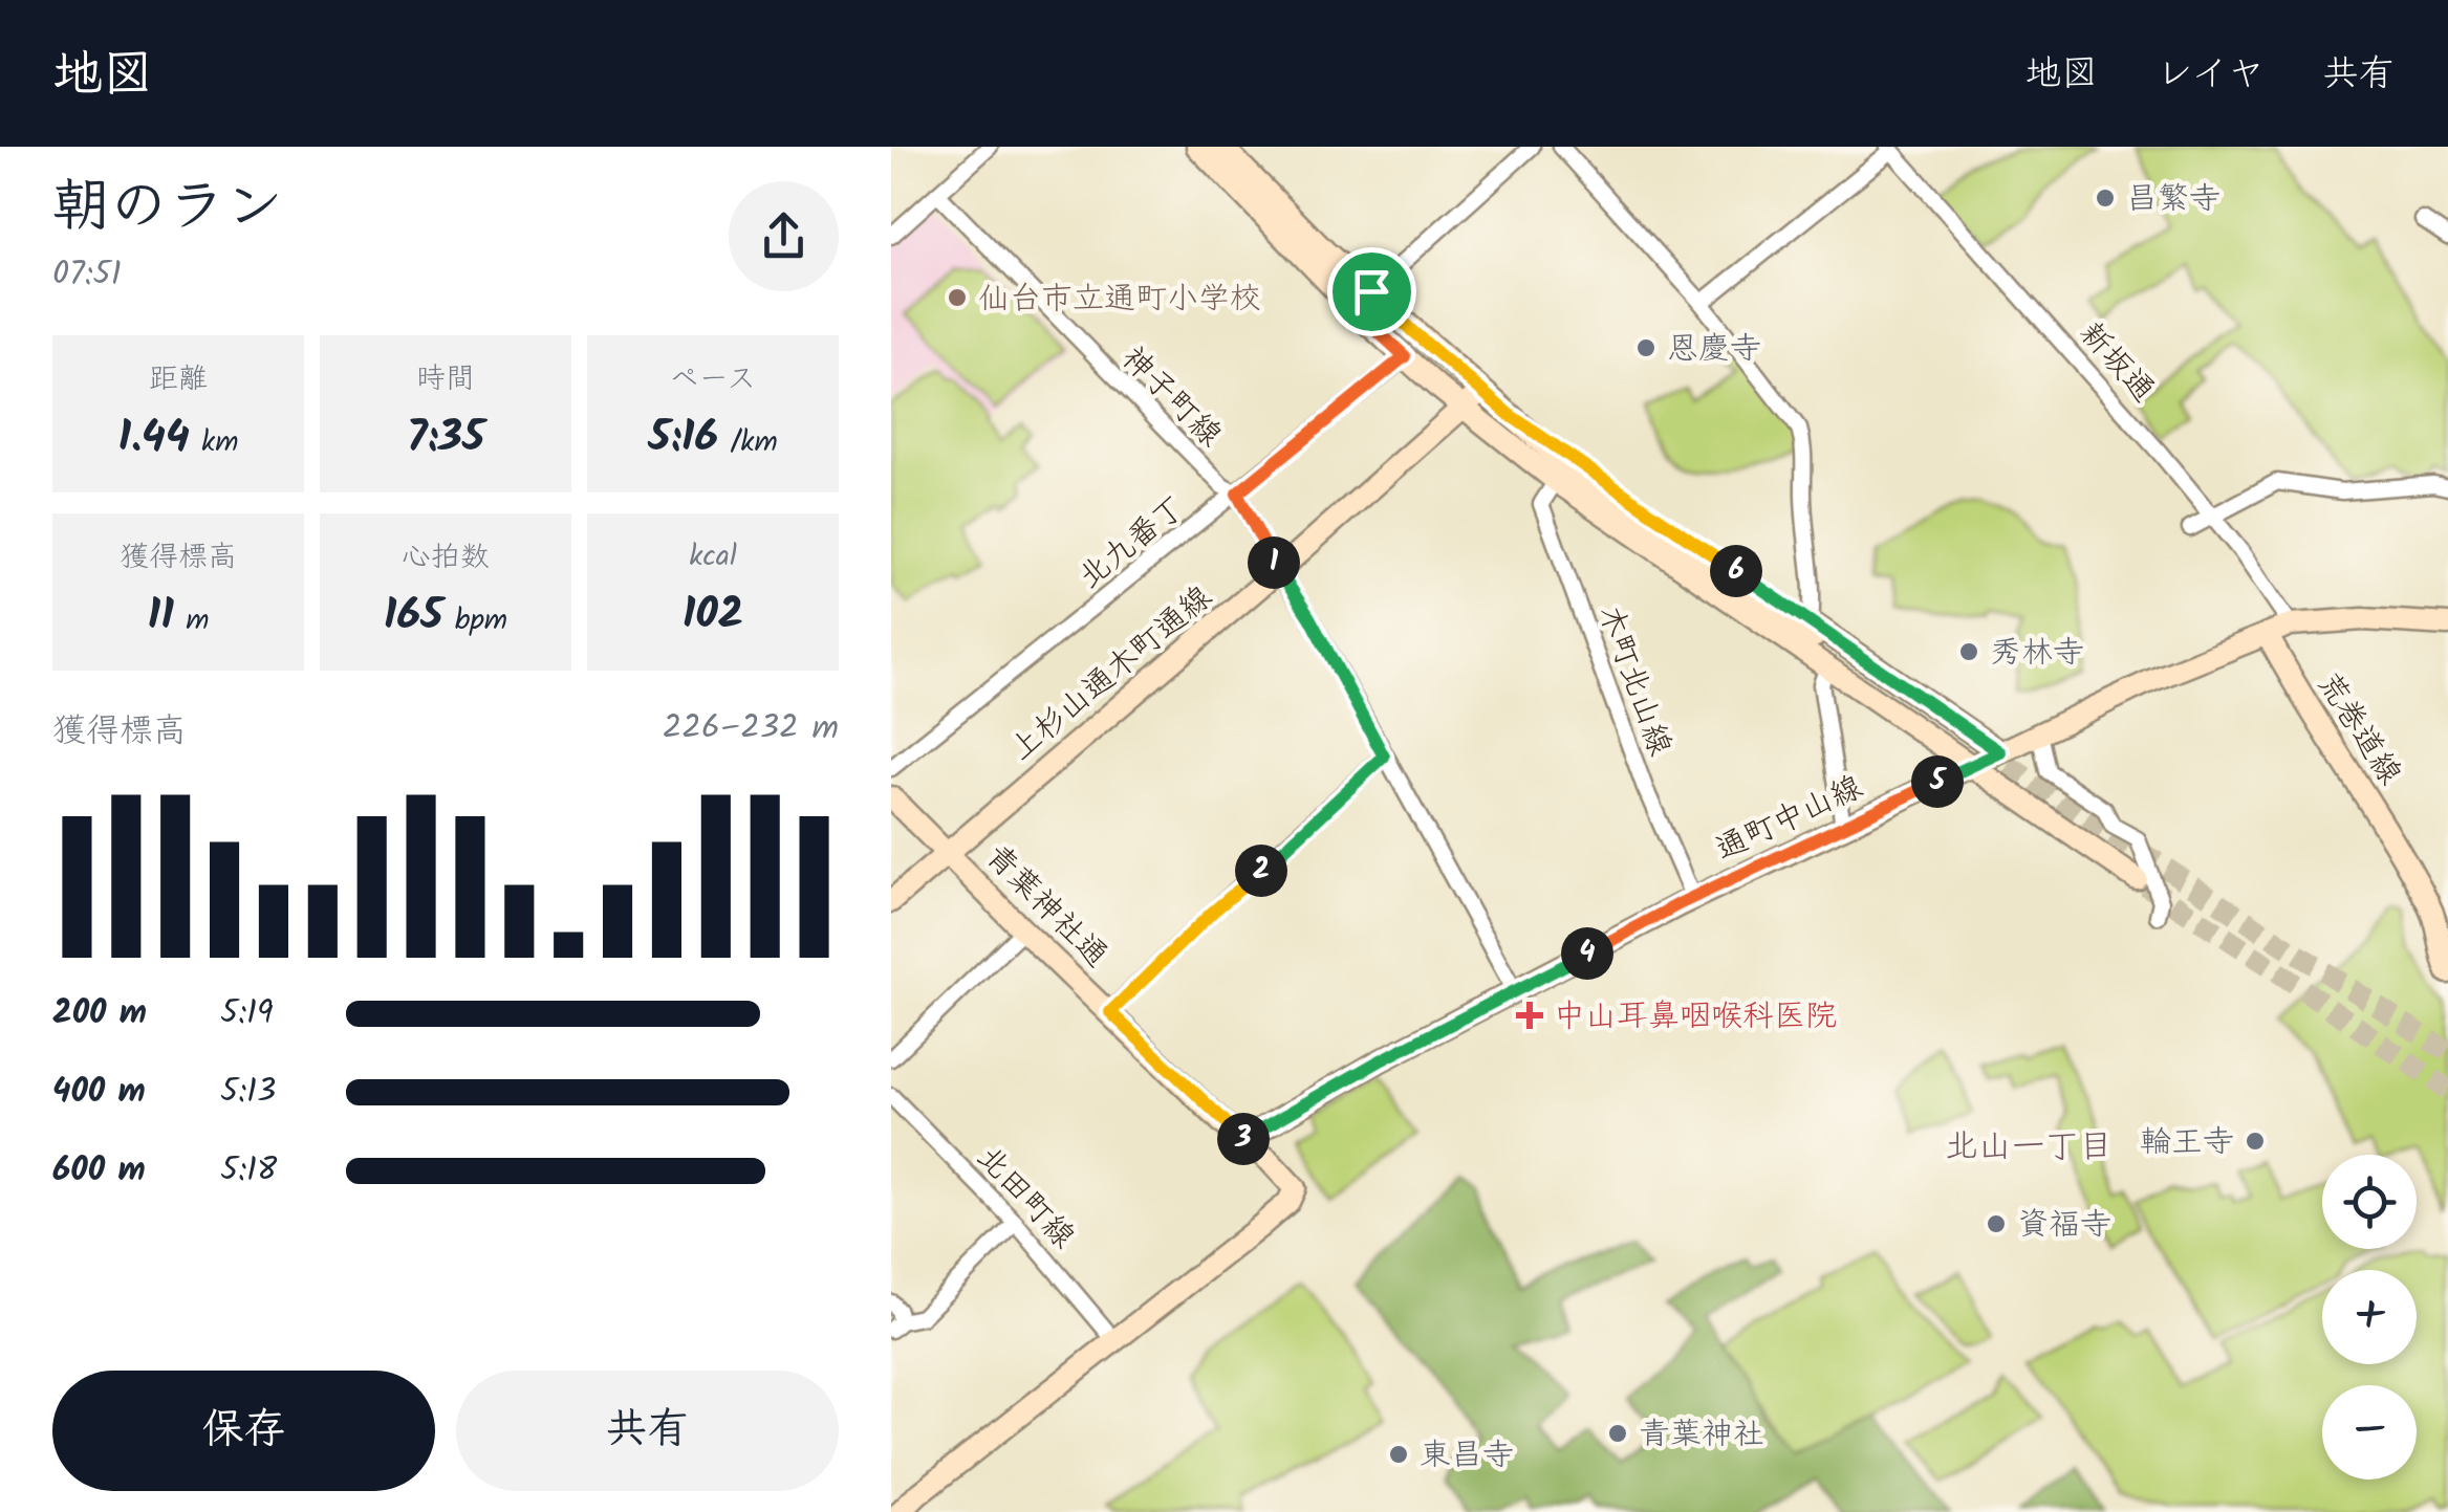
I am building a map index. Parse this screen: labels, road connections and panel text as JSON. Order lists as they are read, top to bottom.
{
  "streets": {
    "street": [
      "新坂通",
      "神子町線",
      "北九番丁",
      "上杉山通木町通線",
      "木町北山線",
      "荒巻道線",
      "通町中山線",
      "青葉神社通",
      "北田町線"
    ]
  },
  "crossings": [
    ["新坂通", "通町中山線"],
    ["神子町線", "北九番丁"],
    ["神子町線", "上杉山通木町通線"],
    ["神子町線", "通町中山線"],
    ["上杉山通木町通線", "青葉神社通"],
    ["木町北山線", "通町中山線"],
    ["荒巻道線", "通町中山線"],
    ["通町中山線", "青葉神社通"],
    ["青葉神社通", "北田町線"]
  ],
  "districts": ["北山一丁目"],
  "places": {
    "other": [
      "昌繁寺",
      "仙台市立通町小学校",
      "恩慶寺",
      "秀林寺",
      "輪王寺",
      "資福寺",
      "青葉神社",
      "東昌寺"
    ],
    "health": ["中山耳鼻咽喉科医院"]
  },
  "page": {
    "header": "地図",
    "nav": ["地図", "レイヤ", "共有"],
    "heading": ["朝のラン", "07:51"],
    "stats": [
      ["距離", "1.44 km"],
      ["時間", "7:35"],
      ["ペース", "5:16 /km"],
      ["獲得標高", "11 m"],
      ["心拍数", "165 bpm"],
      ["kcal", "102"]
    ],
    "pins": [
      "1",
      "6",
      "5",
      "2",
      "4",
      "3"
    ],
    "chart": ["獲得標高", "226–232 m"],
    "list": [
      {
        "name": "200 m",
        "note": "5:19"
      },
      {
        "name": "400 m",
        "note": "5:13"
      },
      {
        "name": "600 m",
        "note": "5:18"
      }
    ],
    "map_buttons": ["+", "−"],
    "buttons": ["保存", "共有"]
  }
}
